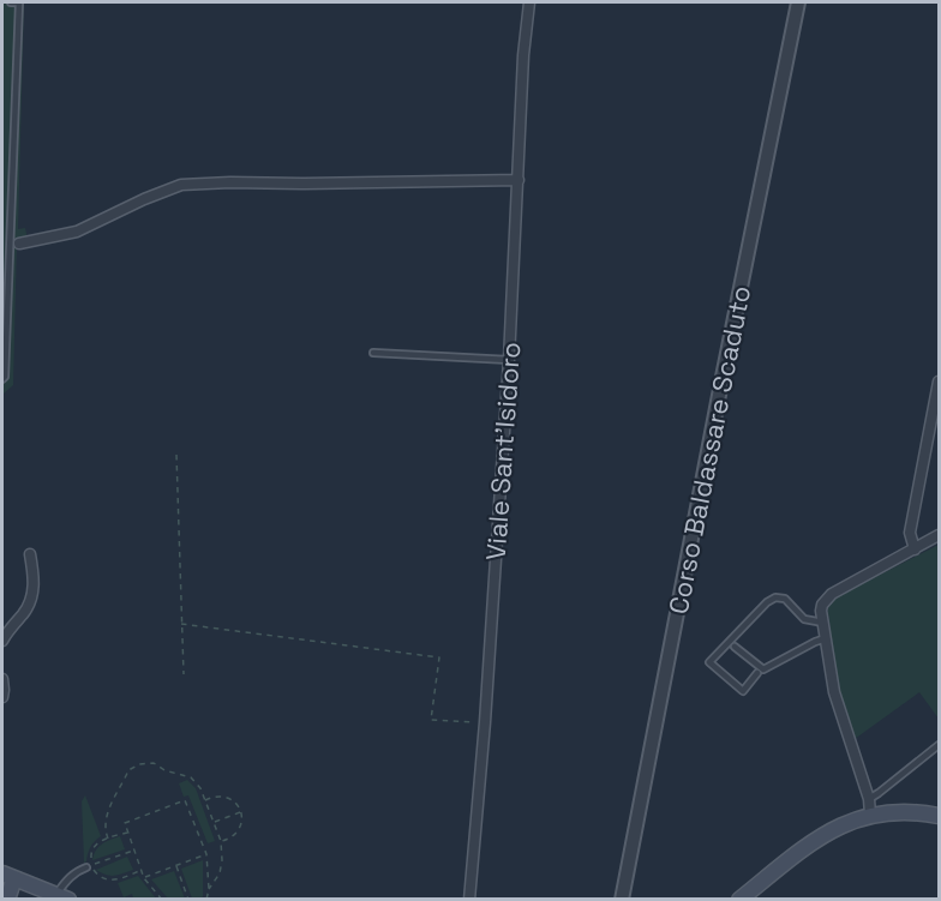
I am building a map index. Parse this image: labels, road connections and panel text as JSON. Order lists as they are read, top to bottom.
{
  "streets": {
    "street": ["Corso Baldassare Scaduto", "Viale Sant'Isidoro"]
  }
}
